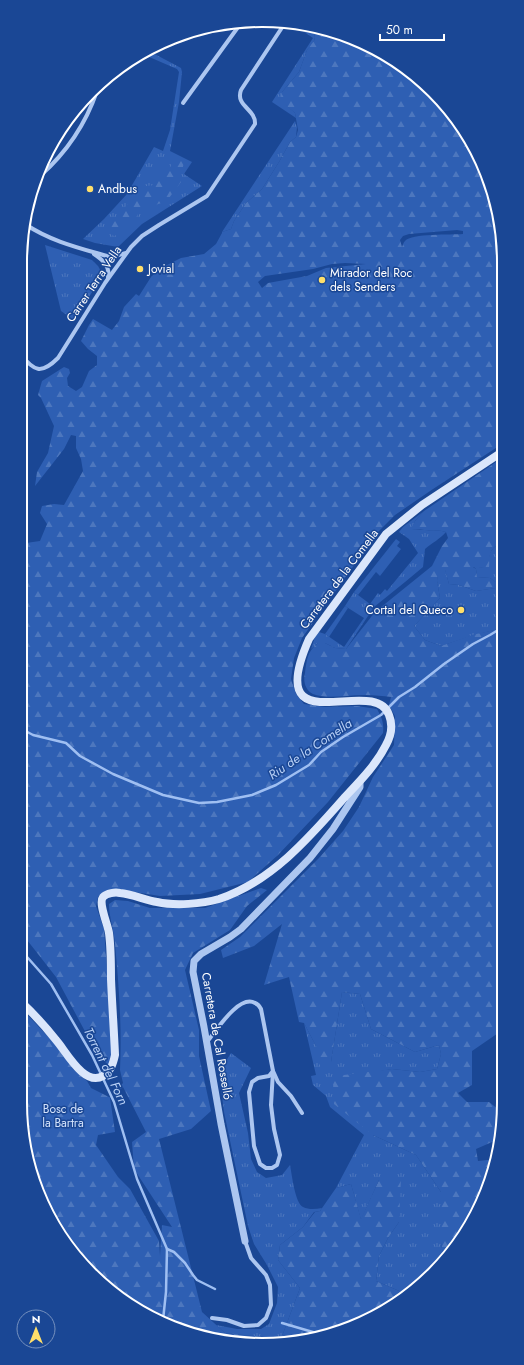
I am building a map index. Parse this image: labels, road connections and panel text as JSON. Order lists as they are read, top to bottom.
{
  "streets": {
    "main road": ["Carretera de la Comella"],
    "street": ["Carrer Terra Vella", "Carretera de Cal Rosselló"]
  },
  "crossings": [
    ["Carretera de la Comella", "Carretera de Cal Rosselló"]
  ],
  "water": ["Riu de la Comella", "Torrent del Forn"],
  "parks": ["Bosc de la Bartra"],
  "places": [
    "Andbus",
    "Jovial",
    "Mirador del Roc dels Senders",
    "Cortal del Queco"
  ],
  "scale_bar": "50 m",
  "north": "top"
}
